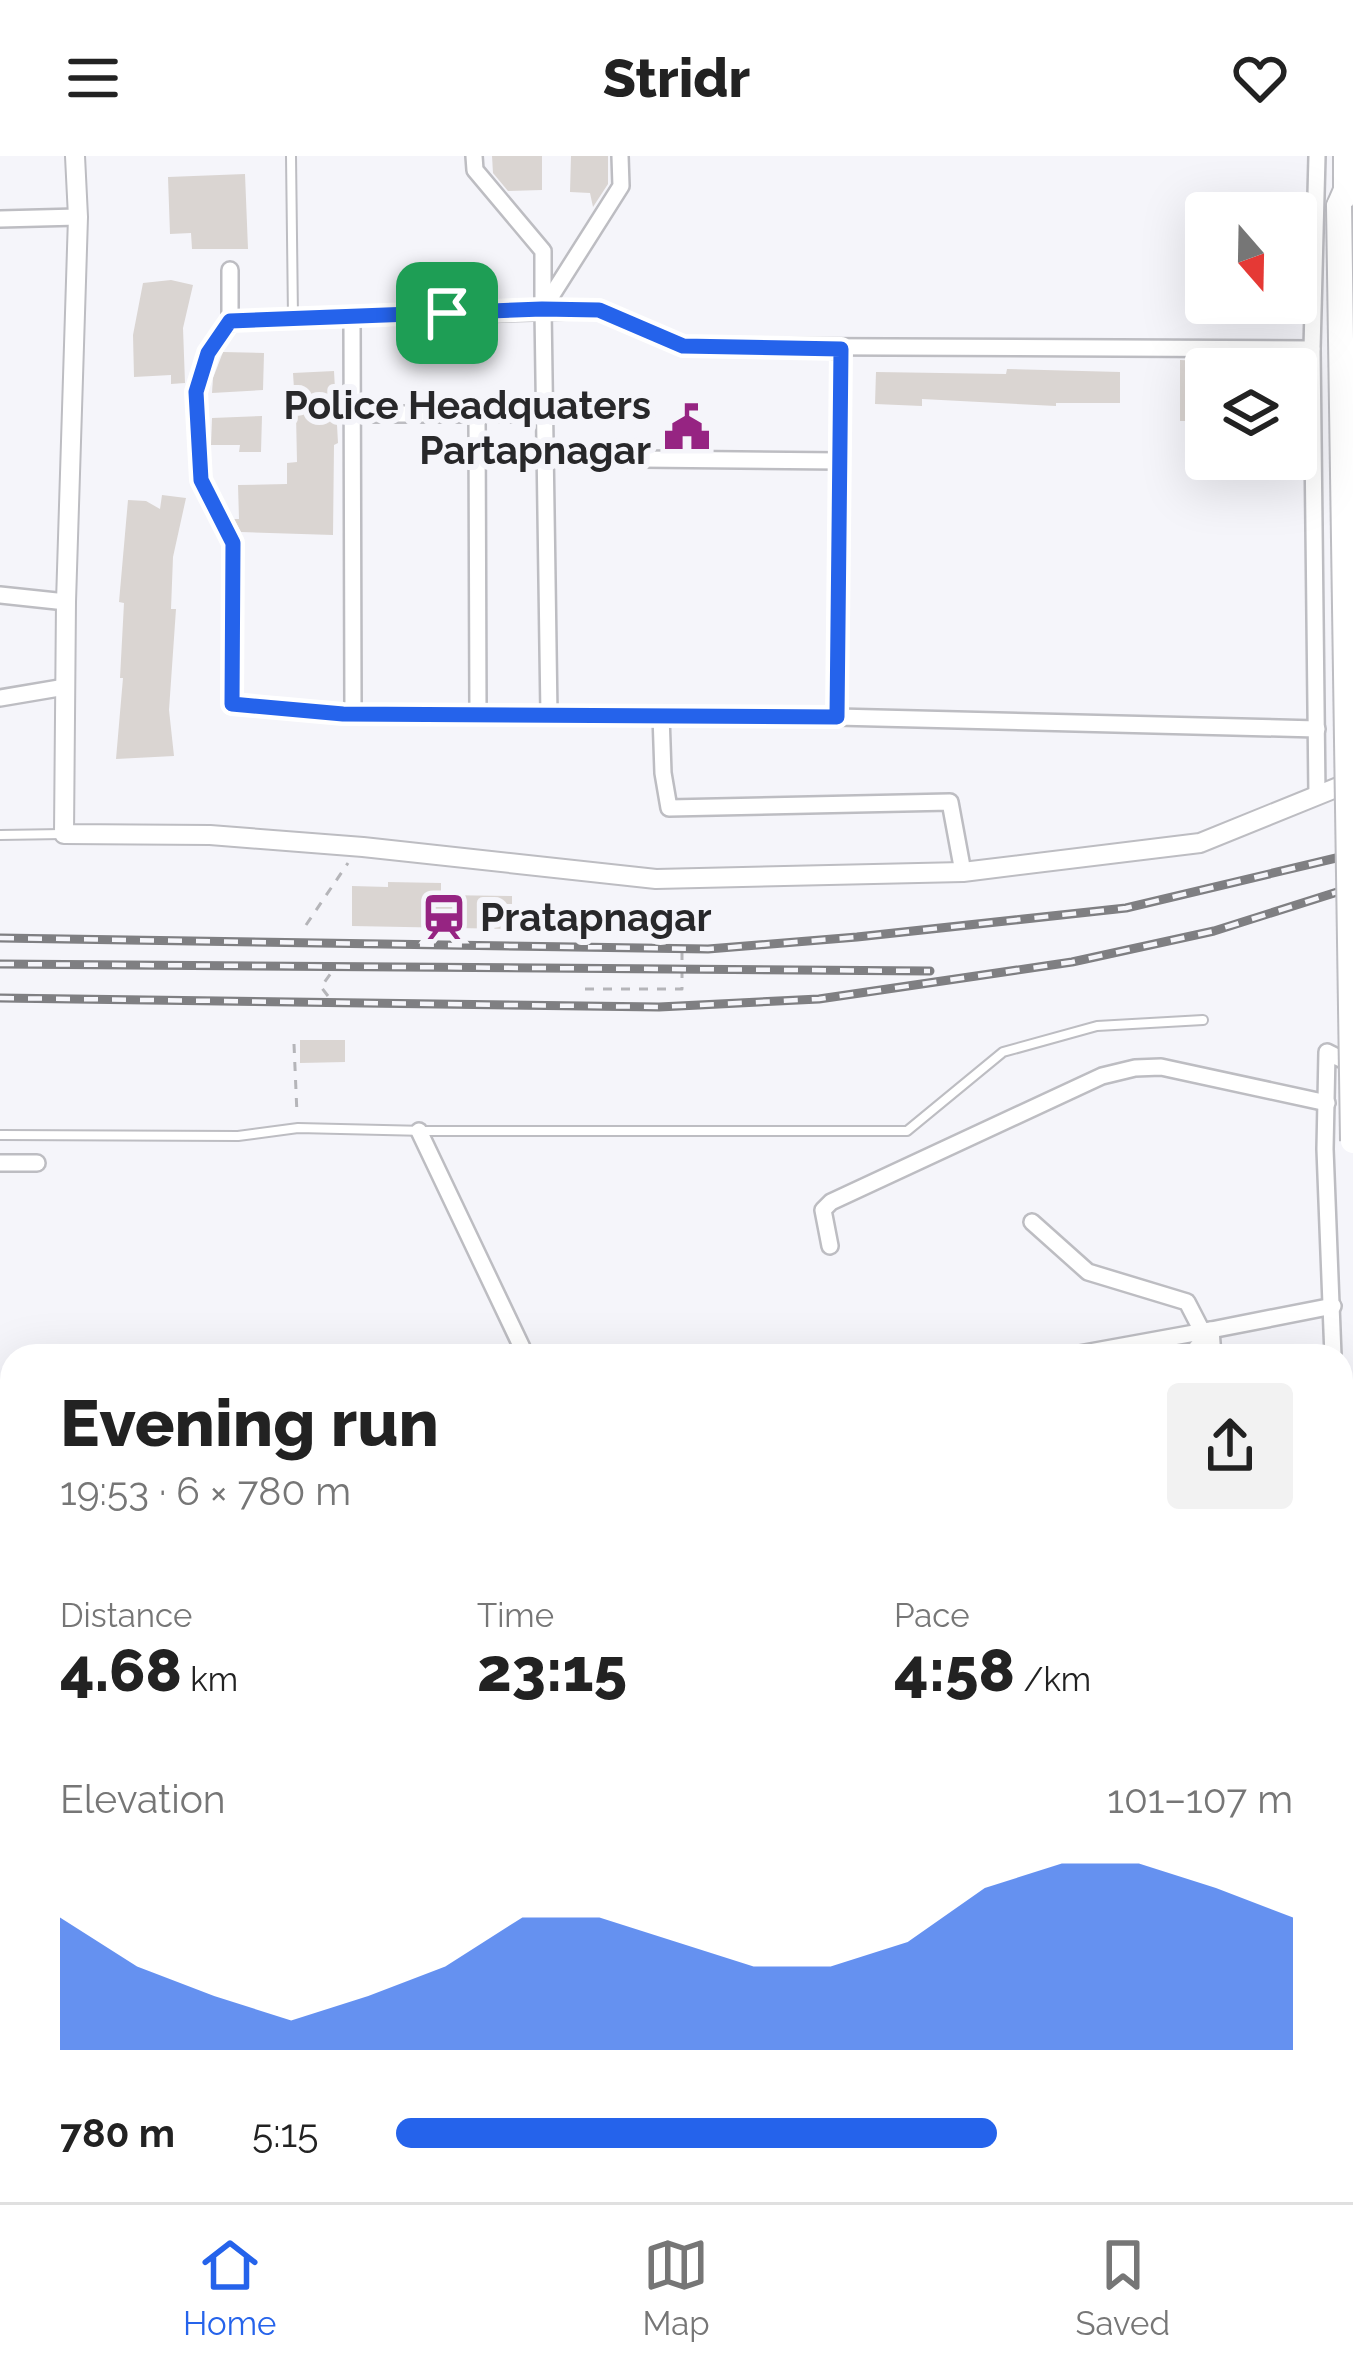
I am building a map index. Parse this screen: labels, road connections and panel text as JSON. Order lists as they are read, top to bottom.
{
  "places": {
    "public building": ["Police Headquaters Partapnagar"],
    "station": ["Pratapnagar"]
  },
  "north": "bottom",
  "page": {
    "header": "Stridr",
    "heading": ["Evening run", "19:53 · 6 × 780 m"],
    "stats": [
      ["Distance", "4.68 km"],
      ["Time", "23:15"],
      ["Pace", "4:58 /km"]
    ],
    "chart": ["Elevation", "101–107 m"],
    "list": [
      {
        "name": "780 m",
        "note": "5:15"
      }
    ],
    "tabs": ["Home", "Map", "Saved"]
  }
}
